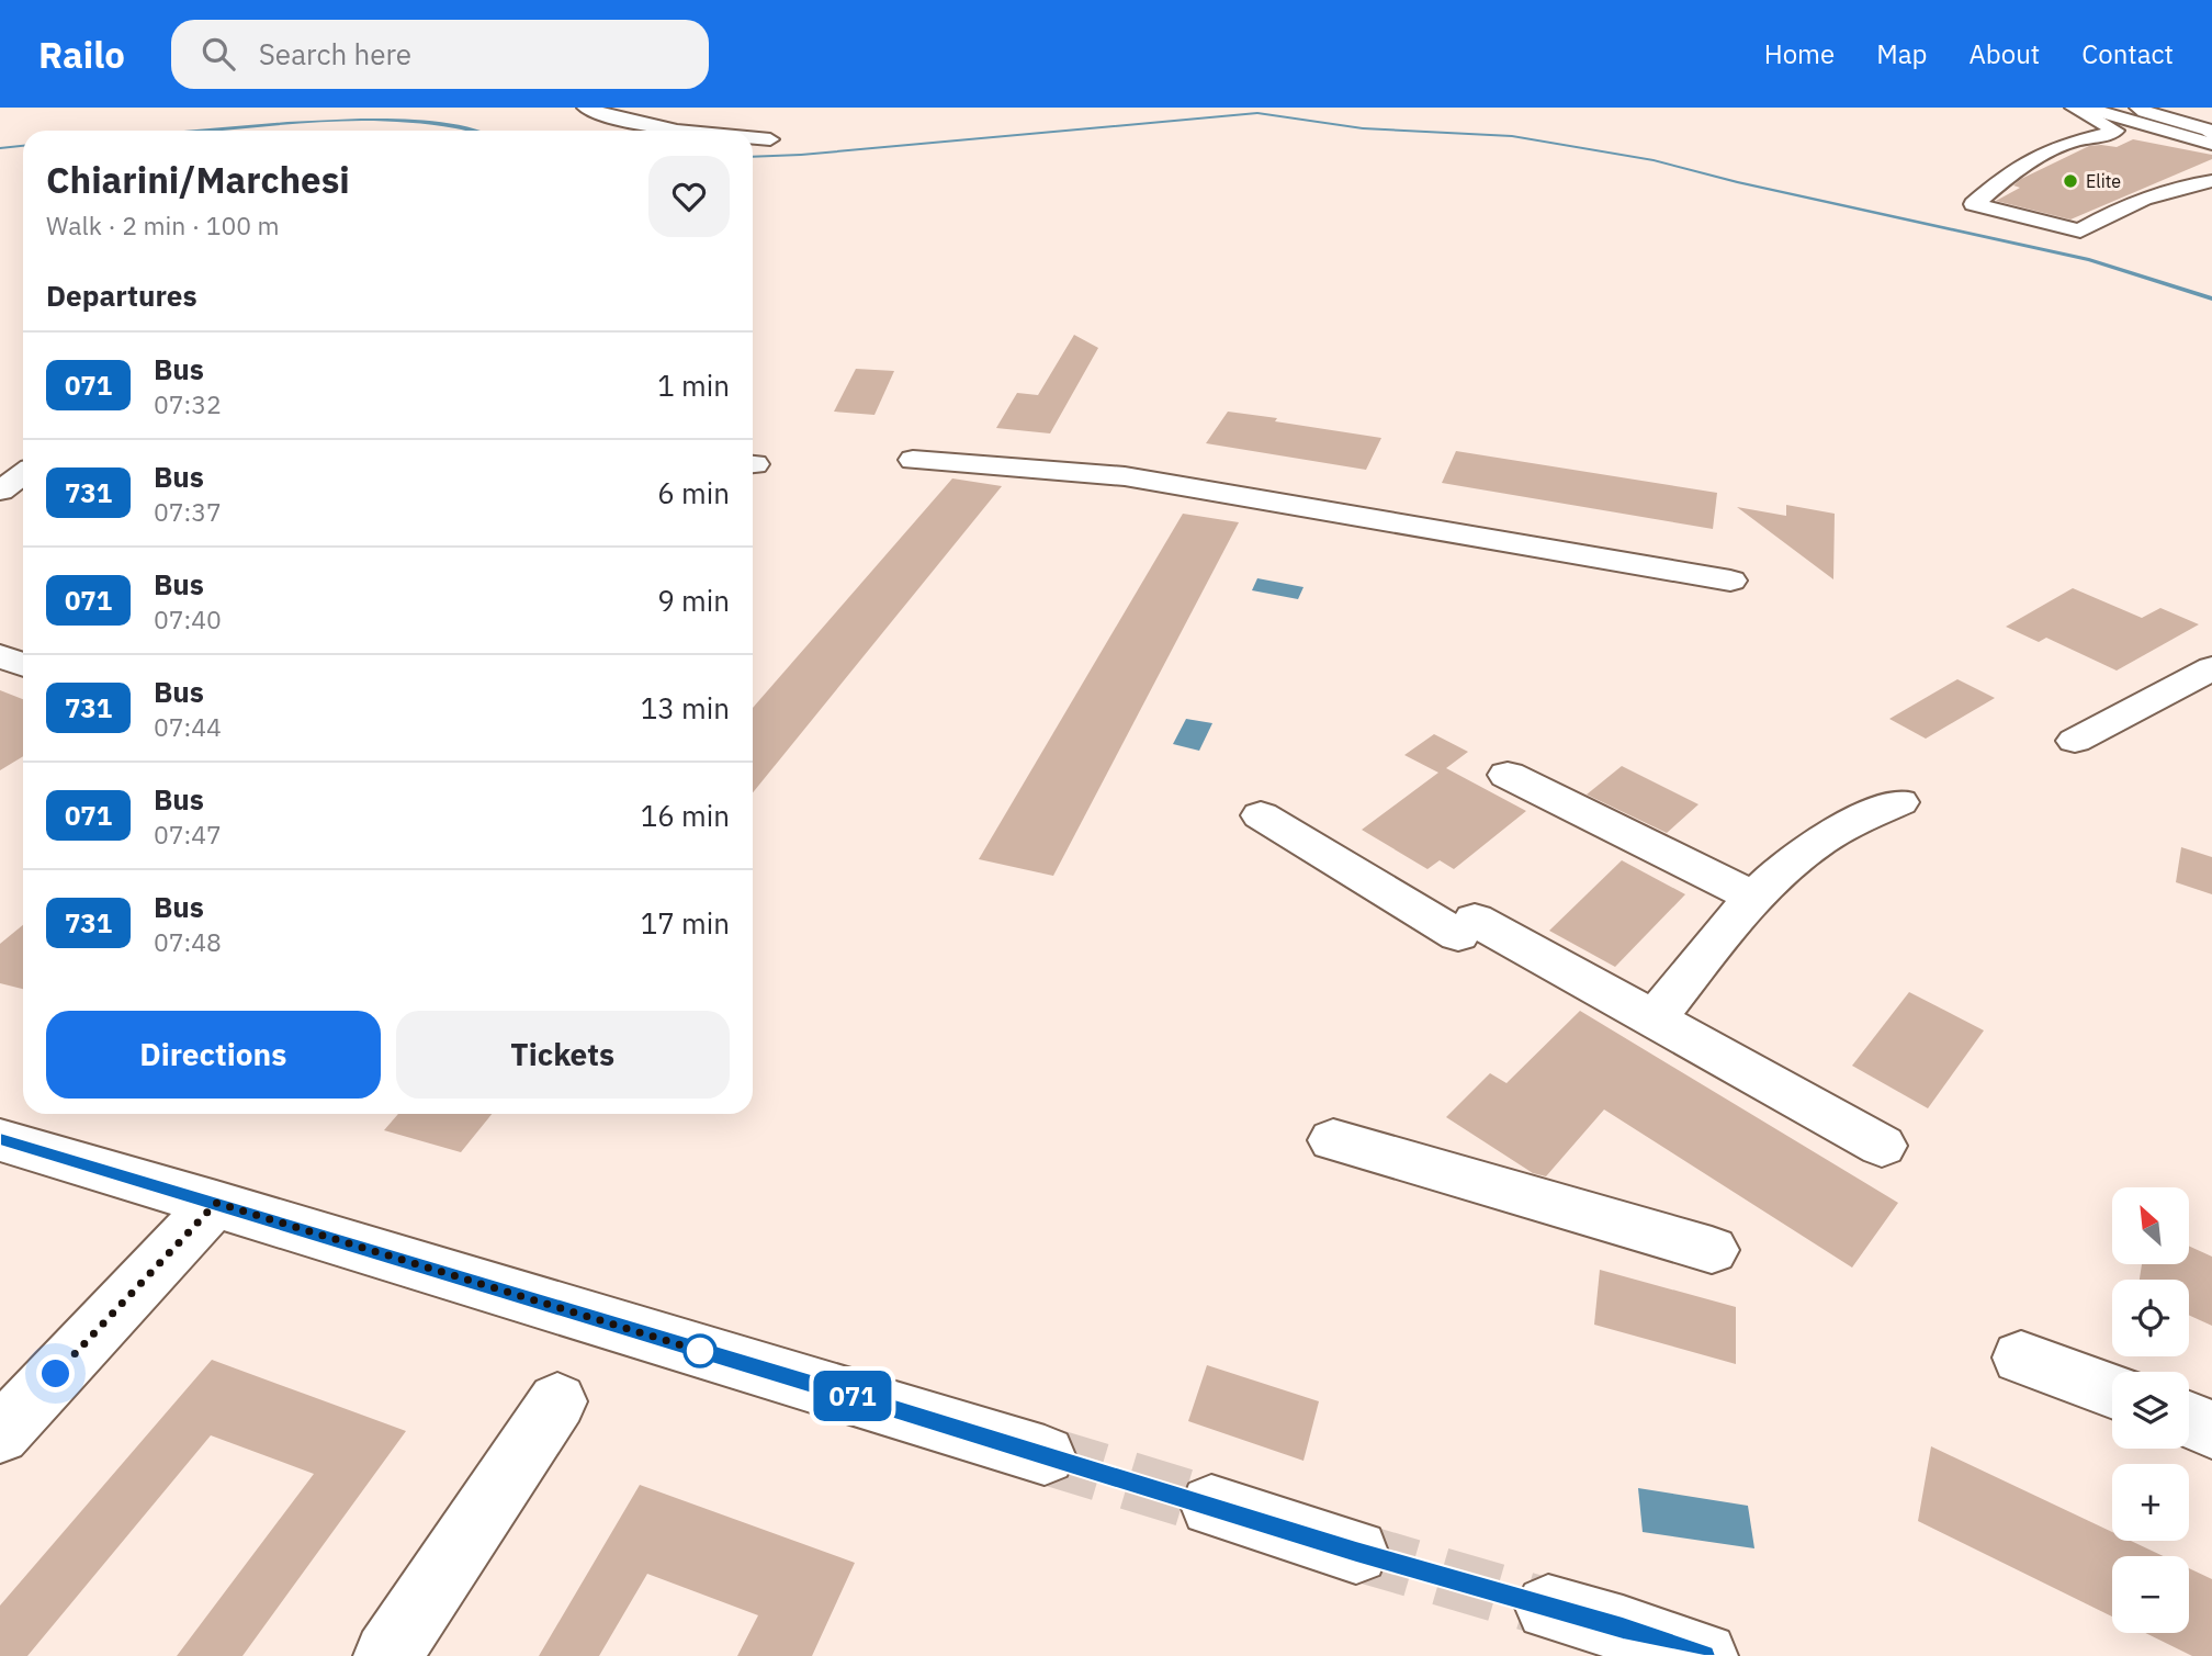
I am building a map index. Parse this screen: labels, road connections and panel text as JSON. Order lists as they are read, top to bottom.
{
  "places": ["Elite"],
  "lines": ["bus line 071"],
  "north": "top left",
  "page": {
    "header": "Railo",
    "search": "Search here",
    "nav": [
      "Home",
      "Map",
      "About",
      "Contact"
    ],
    "on_map": "071",
    "heading": [
      ["Chiarini/Marchesi", "Walk · 2 min · 100 m"],
      "Departures"
    ],
    "list": [
      {
        "mark": "071",
        "name": "Bus",
        "note": "07:32",
        "value": "1 min"
      },
      {
        "mark": "731",
        "name": "Bus",
        "note": "07:37",
        "value": "6 min"
      },
      {
        "mark": "071",
        "name": "Bus",
        "note": "07:40",
        "value": "9 min"
      },
      {
        "mark": "731",
        "name": "Bus",
        "note": "07:44",
        "value": "13 min"
      },
      {
        "mark": "071",
        "name": "Bus",
        "note": "07:47",
        "value": "16 min"
      },
      {
        "mark": "731",
        "name": "Bus",
        "note": "07:48",
        "value": "17 min"
      }
    ],
    "buttons": ["Directions", "Tickets"],
    "map_buttons": ["+", "−"]
  }
}
